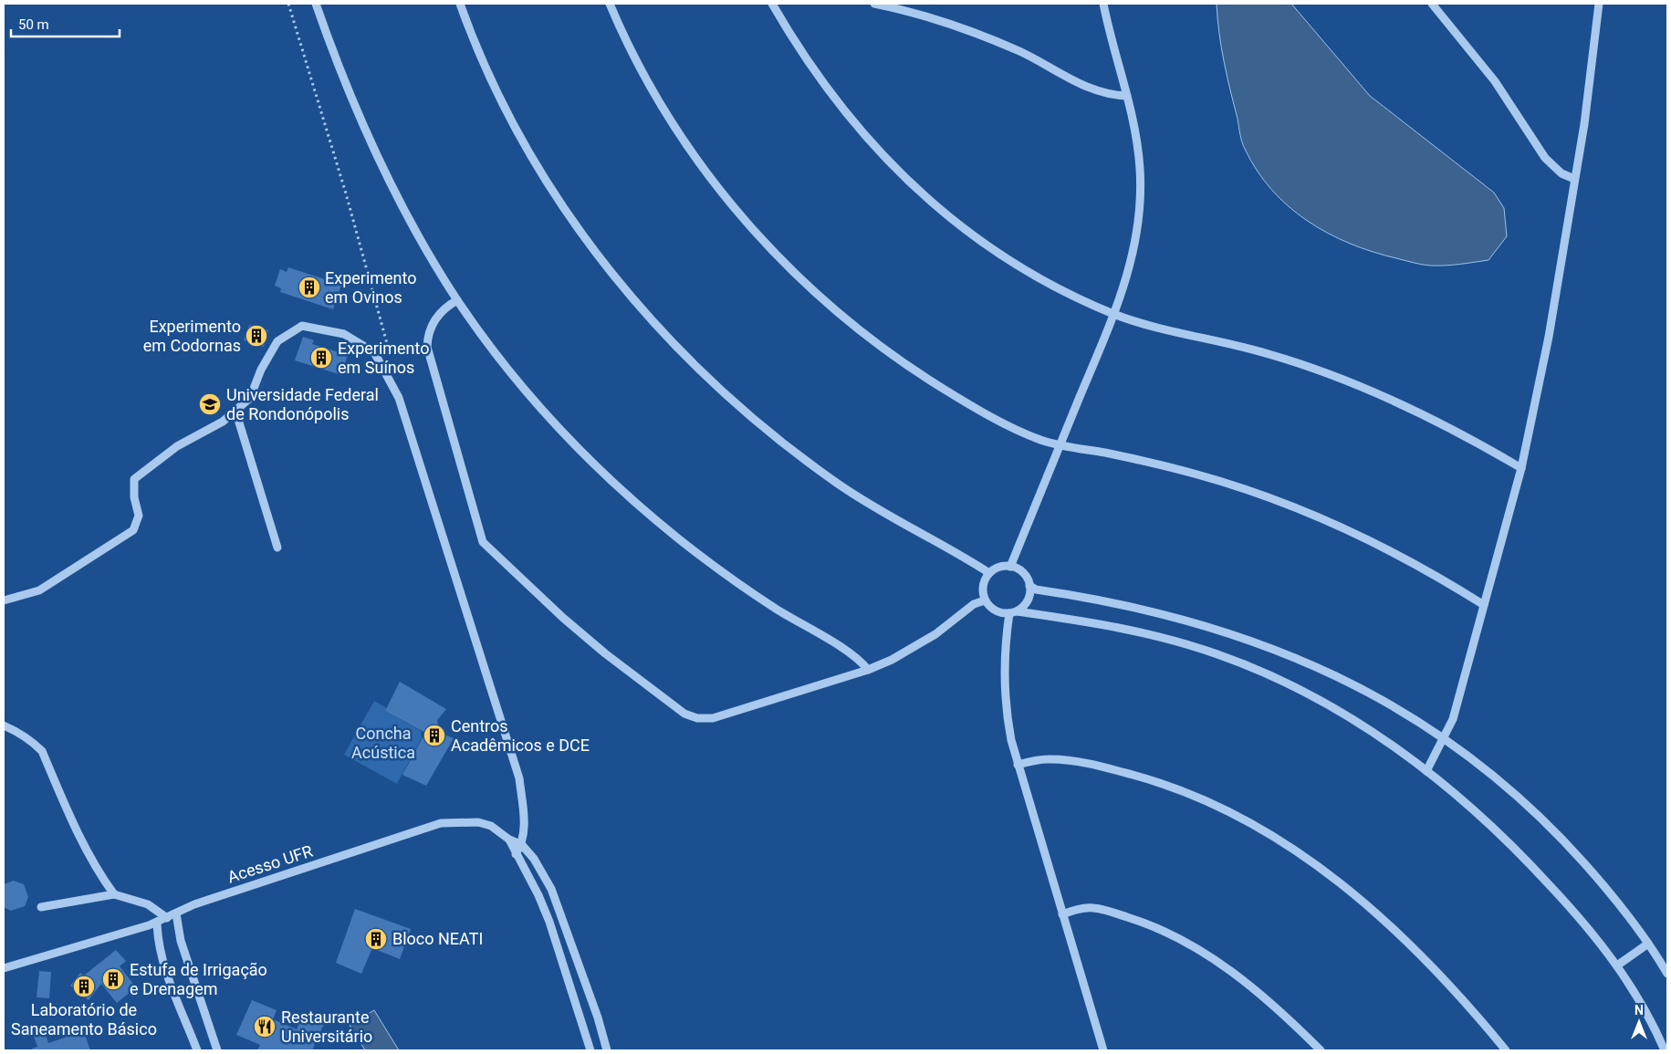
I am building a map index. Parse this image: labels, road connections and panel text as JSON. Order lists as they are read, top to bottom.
{
  "streets": {
    "street": ["Acesso UFR"]
  },
  "parks": ["Concha Acústica"],
  "places": {
    "building": [
      "Experimento em Ovinos",
      "Experimento em Codornas",
      "Experimento em Suínos",
      "Centros Acadêmicos e DCE",
      "Bloco NEATI",
      "Estufa de Irrigação e Drenagem",
      "Laboratório de Saneamento Básico"
    ],
    "school or university": ["Universidade Federal de Rondonópolis"],
    "restaurant": ["Restaurante Universitário"]
  },
  "scale_bar": "50 m",
  "north": "top"
}
